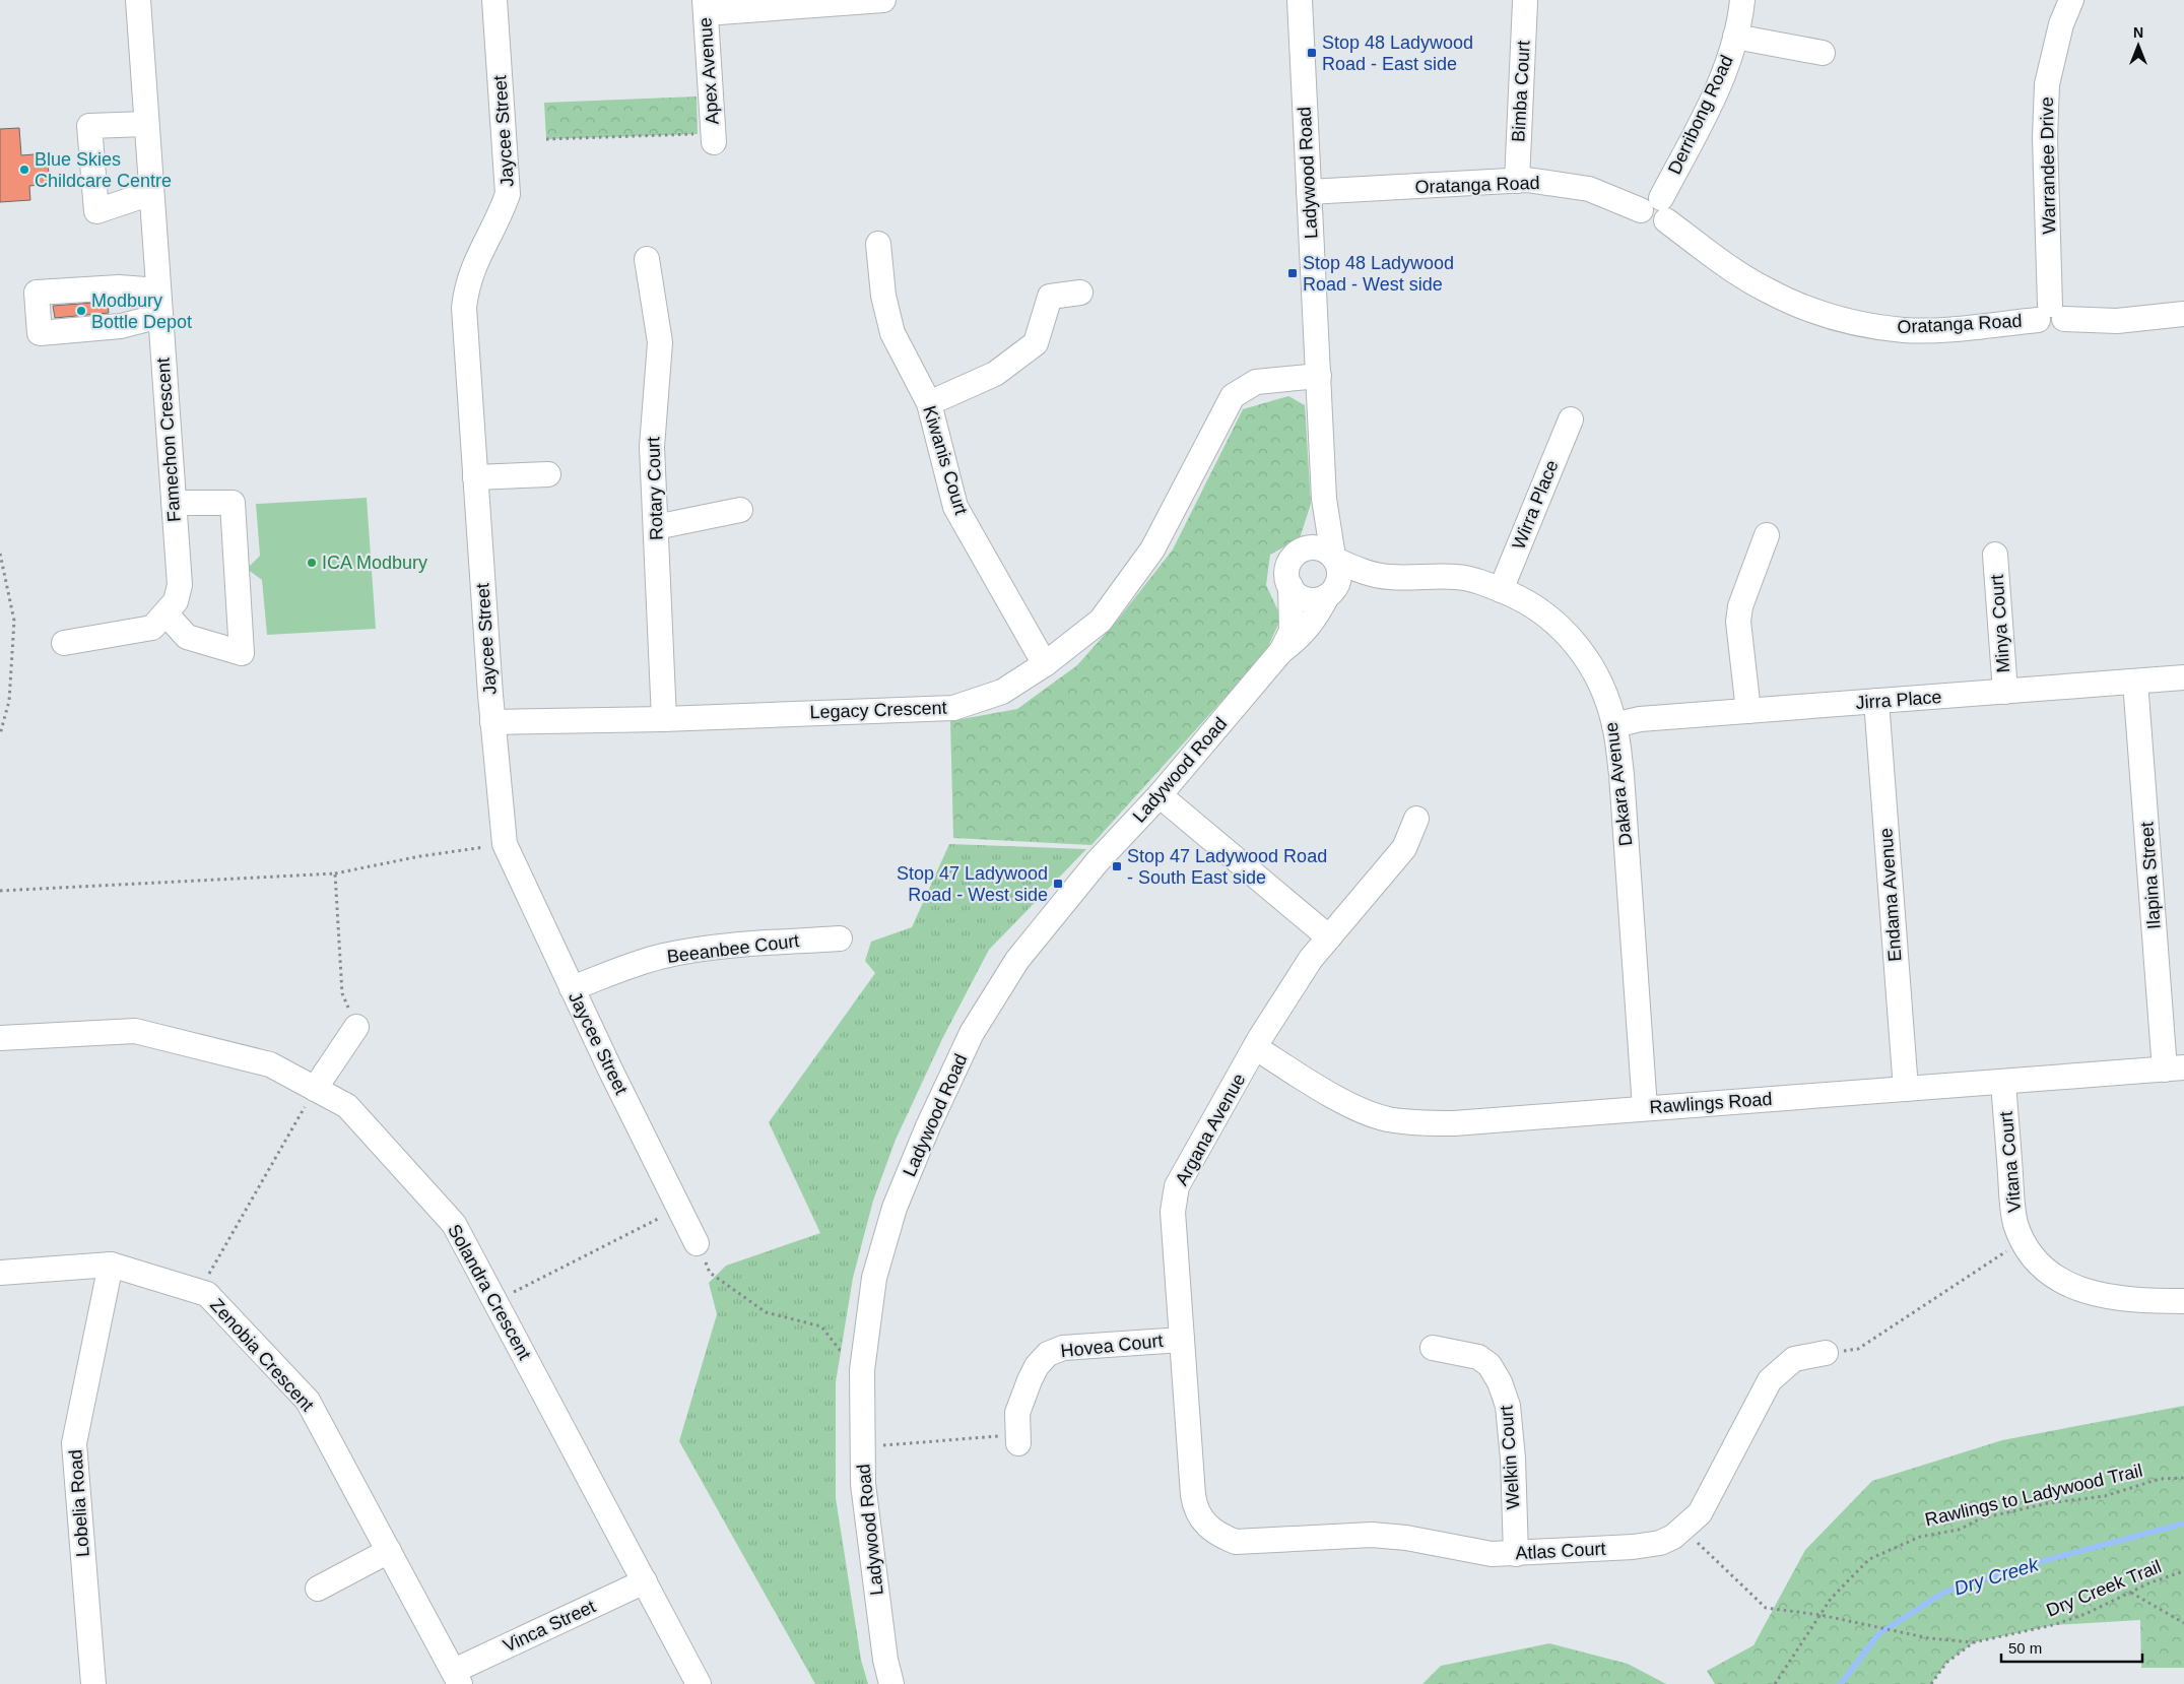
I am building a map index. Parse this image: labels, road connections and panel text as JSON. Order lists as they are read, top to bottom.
{
  "streets": {
    "street": [
      "Apex Avenue",
      "Bimba Court",
      "Derribong Road",
      "Jaycee Street",
      "Warrandee Drive",
      "Ladywood Road",
      "Oratanga Road",
      "Famechon Crescent",
      "Kiwanis Court",
      "Rotary Court",
      "Wirra Place",
      "Minya Court",
      "Jirra Place",
      "Legacy Crescent",
      "Dakara Avenue",
      "Ilapina Street",
      "Endama Avenue",
      "Beeanbee Court",
      "Rawlings Road",
      "Argana Avenue",
      "Vitana Court",
      "Solandra Crescent",
      "Hovea Court",
      "Zenobia Crescent",
      "Welkin Court",
      "Lobelia Road",
      "Atlas Court",
      "Vinca Street"
    ],
    "path": ["Rawlings to Ladywood Trail", "Dry Creek Trail"]
  },
  "crossings": [
    ["Bimba Court", "Oratanga Road"],
    ["Derribong Road", "Oratanga Road"],
    ["Jaycee Street", "Legacy Crescent"],
    ["Jaycee Street", "Beeanbee Court"],
    ["Warrandee Drive", "Oratanga Road"],
    ["Ladywood Road", "Oratanga Road"],
    ["Ladywood Road", "Legacy Crescent"],
    ["Ladywood Road", "Dakara Avenue"],
    ["Kiwanis Court", "Legacy Crescent"],
    ["Rotary Court", "Legacy Crescent"],
    ["Wirra Place", "Dakara Avenue"],
    ["Minya Court", "Jirra Place"],
    ["Jirra Place", "Dakara Avenue"],
    ["Jirra Place", "Ilapina Street"],
    ["Jirra Place", "Endama Avenue"],
    ["Dakara Avenue", "Rawlings Road"],
    ["Ilapina Street", "Rawlings Road"],
    ["Endama Avenue", "Rawlings Road"],
    ["Rawlings Road", "Argana Avenue"],
    ["Rawlings Road", "Vitana Court"],
    ["Argana Avenue", "Hovea Court"],
    ["Argana Avenue", "Atlas Court"],
    ["Solandra Crescent", "Vinca Street"],
    ["Zenobia Crescent", "Lobelia Road"],
    ["Zenobia Crescent", "Vinca Street"],
    ["Welkin Court", "Atlas Court"]
  ],
  "water": ["Dry Creek"],
  "places": {
    "transit": [
      "Stop 48 Ladywood Road - East side",
      "Stop 48 Ladywood Road - West side",
      "Stop 47 Ladywood Road - South East side",
      "Stop 47 Ladywood Road - West side"
    ],
    "other": ["Blue Skies Childcare Centre", "Modbury Bottle Depot", "ICA Modbury"]
  },
  "scale_bar": "50 m",
  "north": "top"
}
